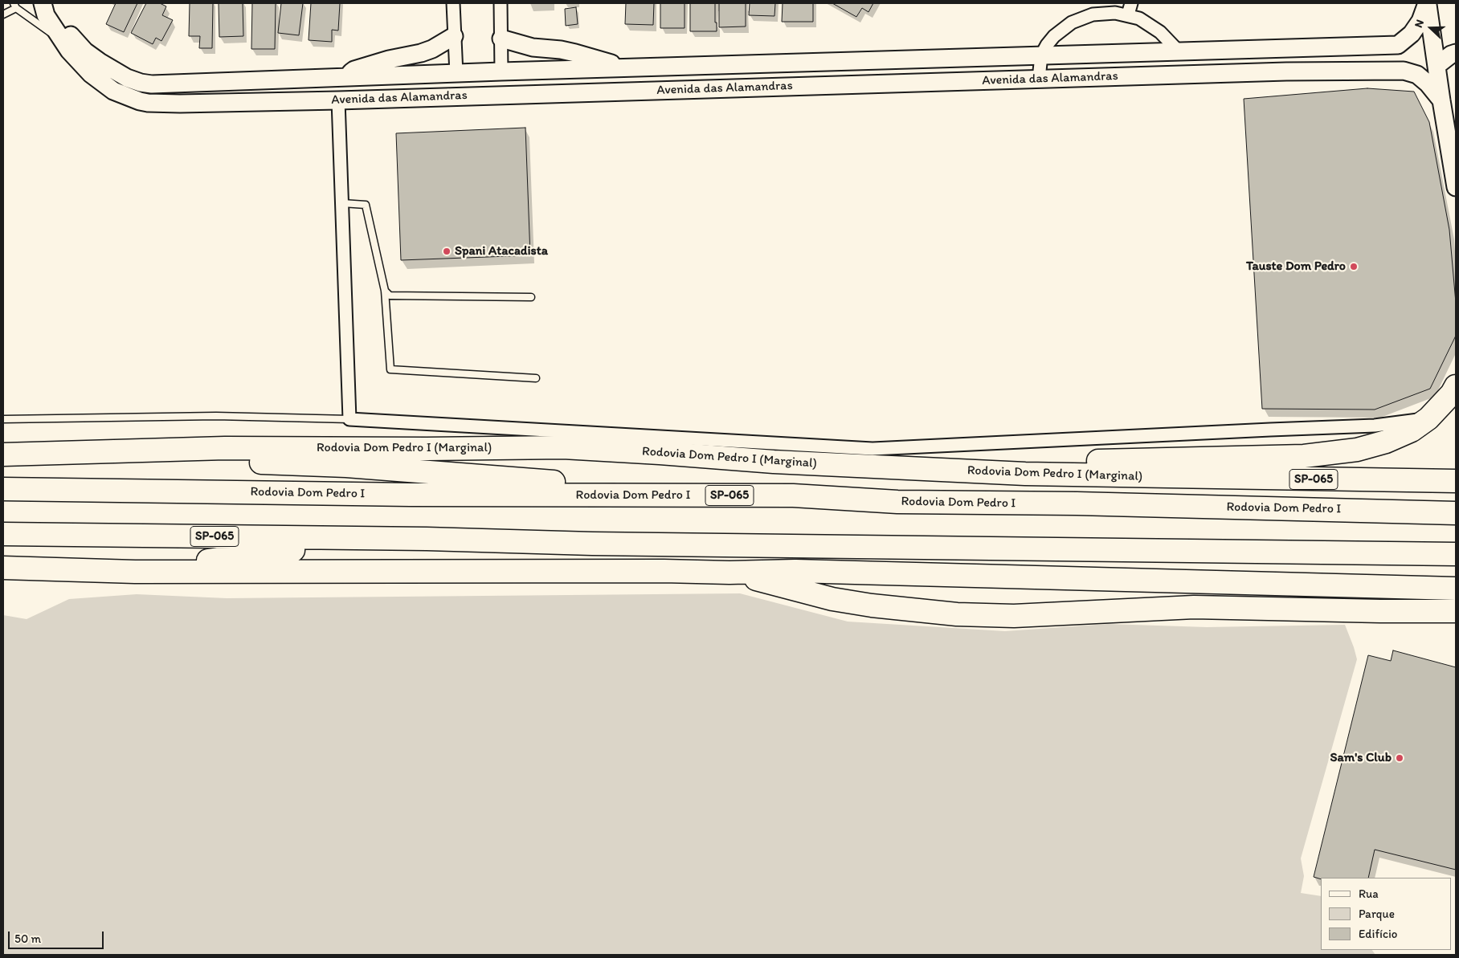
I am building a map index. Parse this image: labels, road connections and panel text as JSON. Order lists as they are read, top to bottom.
{
  "streets": {
    "highway": ["Rodovia Dom Pedro I (Marginal)", "SP-065", "Rodovia Dom Pedro I"],
    "street": ["Avenida das Alamandras"]
  },
  "places": ["Spani Atacadista", "Tauste Dom Pedro", "Sam's Club"],
  "legend": ["Rua", "Parque", "Edifício"],
  "scale_bar": "50 m",
  "north": "left"
}
